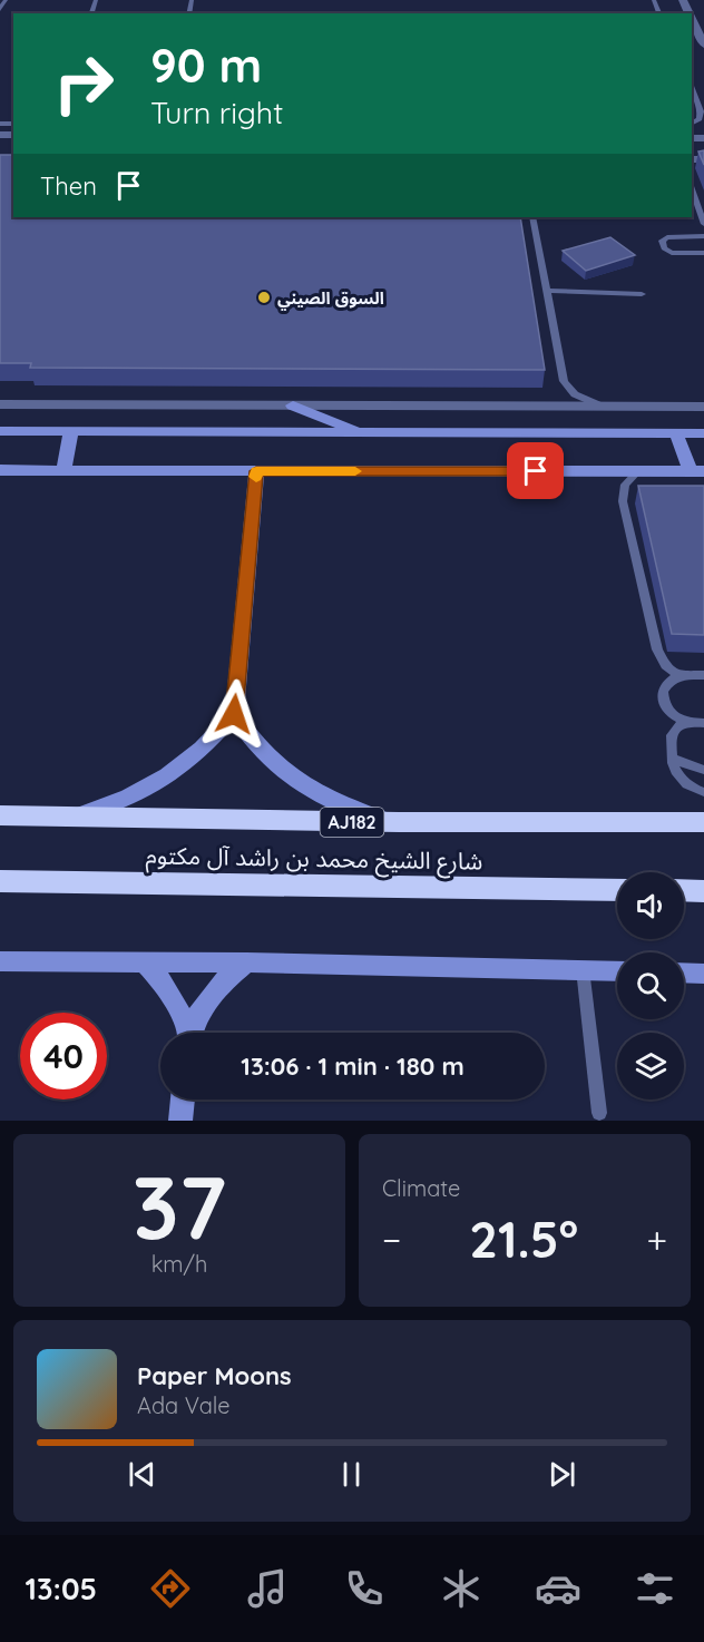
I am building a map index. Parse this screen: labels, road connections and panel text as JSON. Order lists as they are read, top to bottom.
{
  "streets": {
    "highway": ["AJ182", "شارع الشيخ محمد بن راشد آل مكتوم"]
  },
  "places": ["السوق الصيني"],
  "page": {
    "turn": ["90 m", "Turn right"],
    "then": "Then",
    "limit": "40",
    "trip": "13:06 · 1 min · 180 m",
    "tile": [
      ["37", "km/h"],
      "Climate"
    ],
    "heat": ["−", "21.5°", "+"],
    "song": ["Paper Moons", "Ada Vale"],
    "tabs": "13:05"
  }
}
